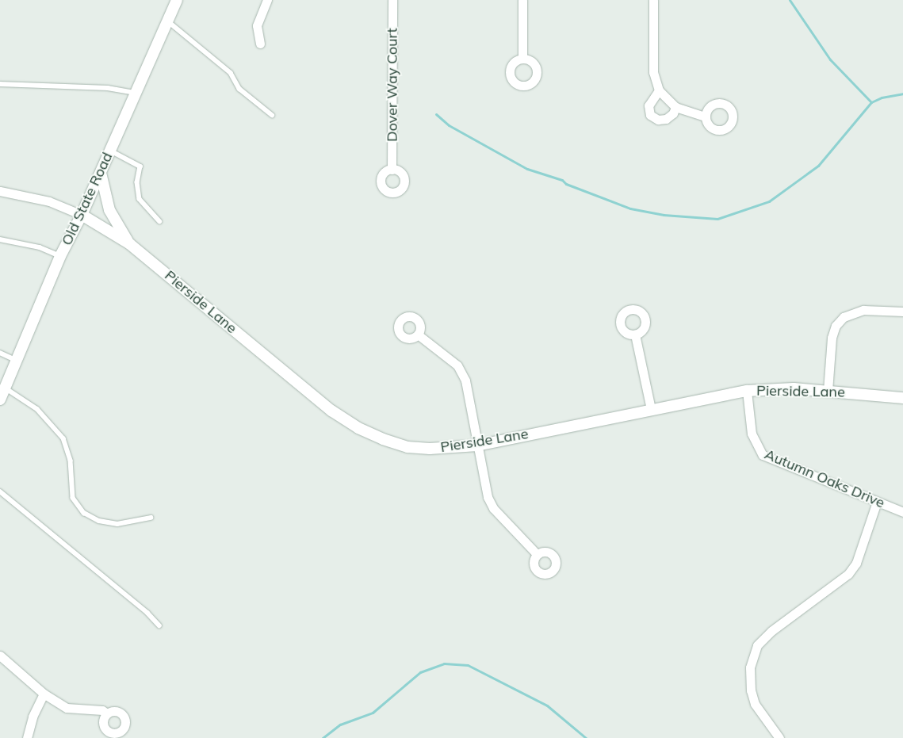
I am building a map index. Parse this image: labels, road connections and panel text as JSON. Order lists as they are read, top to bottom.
{
  "streets": {
    "street": [
      "Dover Way Court",
      "Old State Road",
      "Pierside Lane",
      "Autumn Oaks Drive"
    ]
  },
  "crossings": [
    ["Old State Road", "Pierside Lane"],
    ["Pierside Lane", "Autumn Oaks Drive"]
  ]
}
